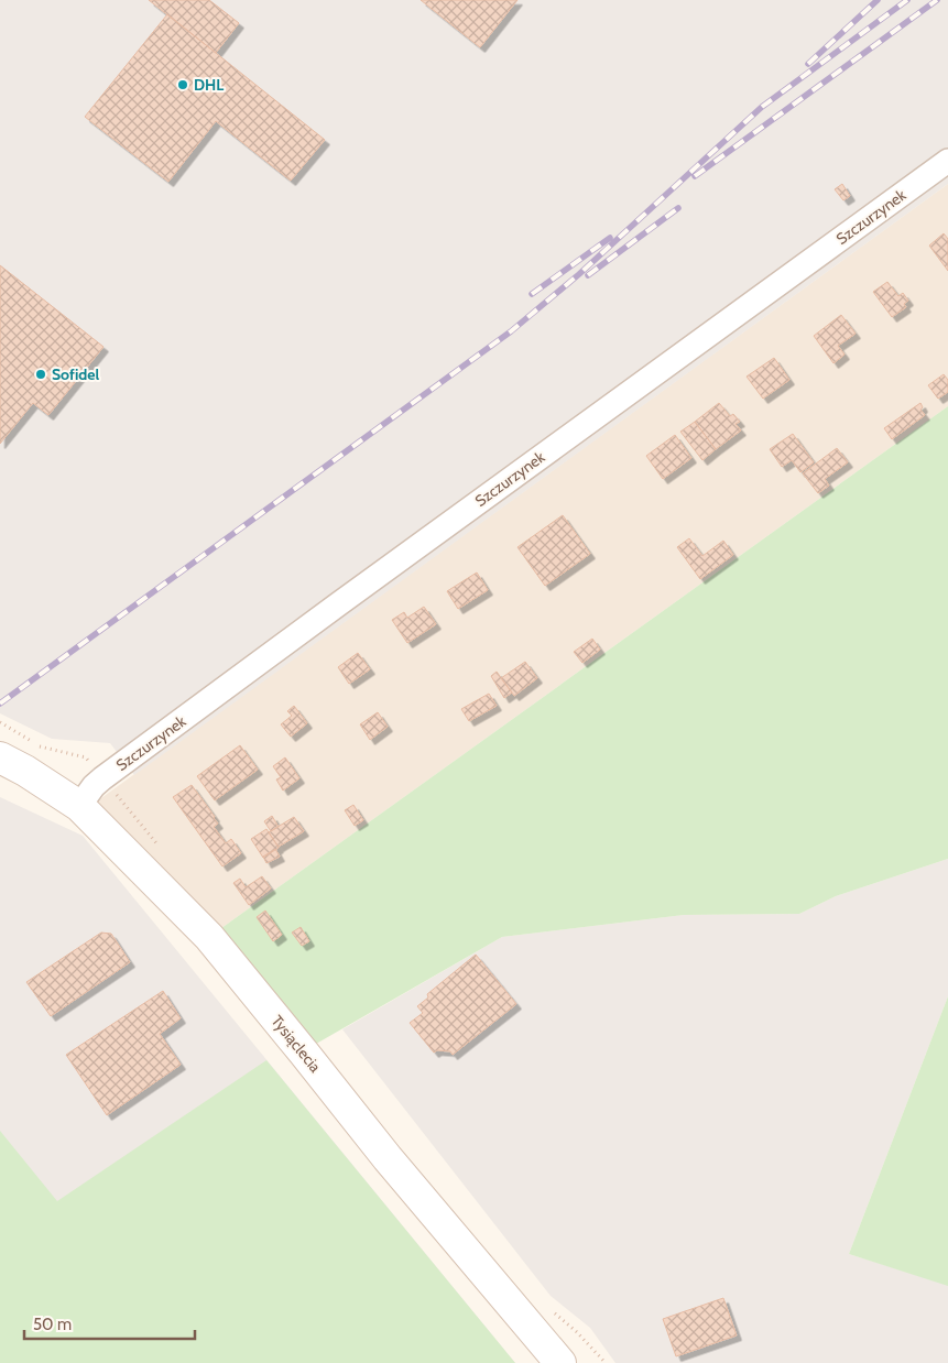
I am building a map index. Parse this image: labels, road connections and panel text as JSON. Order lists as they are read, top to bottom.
{
  "streets": {
    "main road": ["Tysiąclecia"],
    "street": ["Szczurzynek"]
  },
  "crossings": [
    ["Szczurzynek", "Tysiąclecia"]
  ],
  "places": ["DHL", "Sofidel"],
  "scale_bar": "50 m"
}
